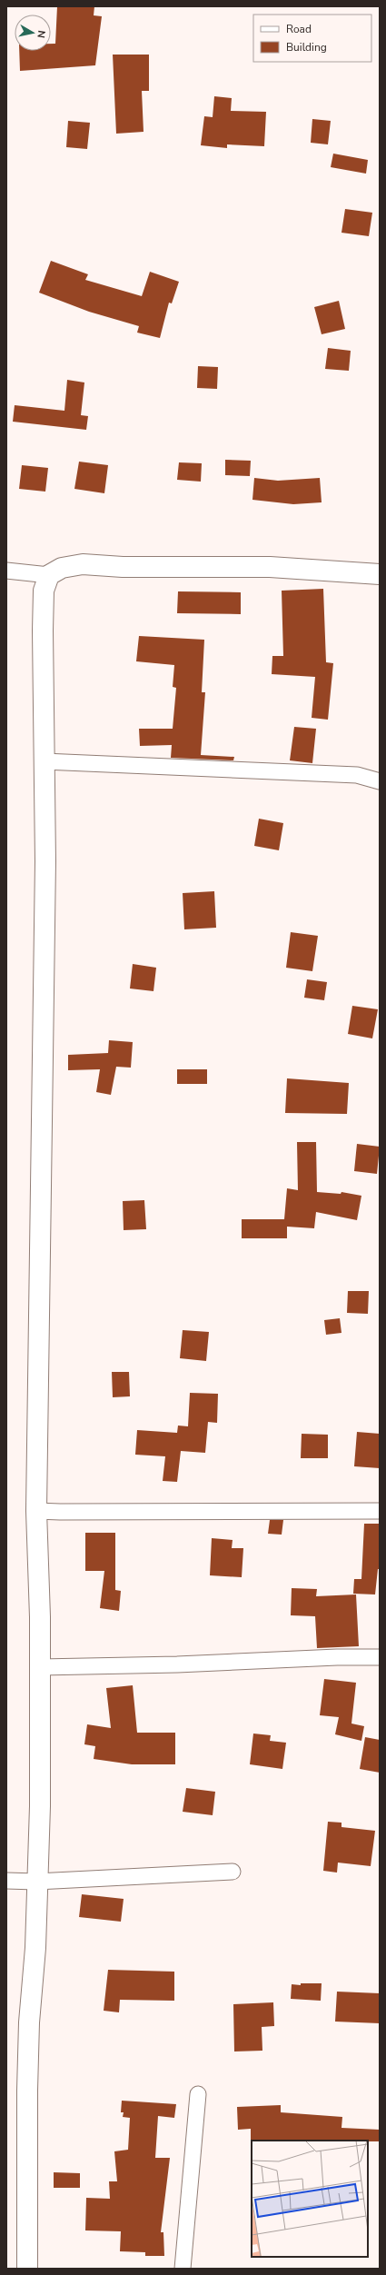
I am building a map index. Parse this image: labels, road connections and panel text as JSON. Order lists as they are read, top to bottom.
{
  "legend": ["Road", "Building"],
  "north": "right"
}
